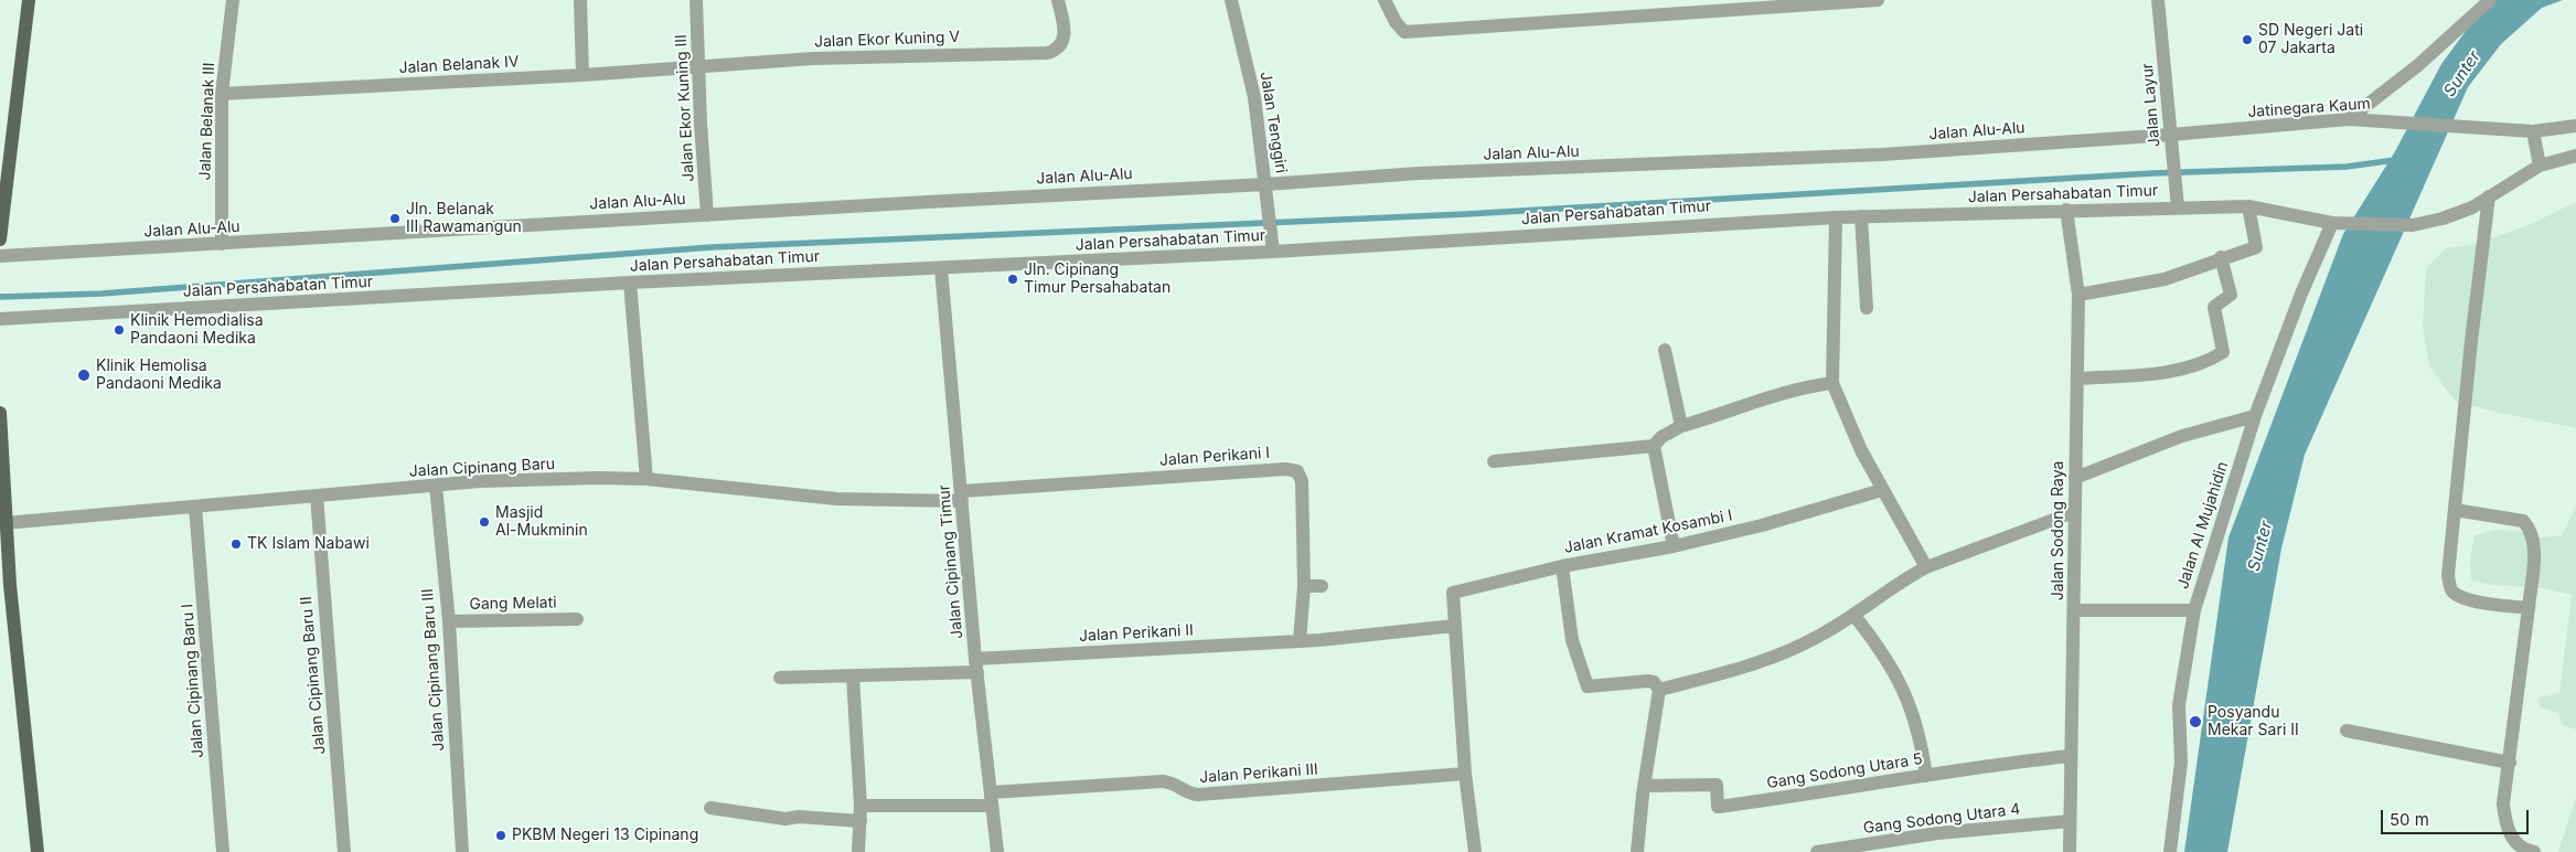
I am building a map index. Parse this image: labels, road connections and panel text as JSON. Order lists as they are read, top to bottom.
{
  "streets": {
    "street": [
      "Jalan Ekor Kuning V",
      "Jalan Belanak IV",
      "Jalan Layur",
      "Jalan Ekor Kuning III",
      "Jatinegara Kaum",
      "Jalan Belanak III",
      "Jalan Tenggiri",
      "Jalan Alu-Alu",
      "Jalan Persahabatan Timur",
      "Jalan Perikani I",
      "Jalan Cipinang Baru",
      "Jalan Al Mujahidin",
      "Jalan Sodong Raya",
      "Jalan Kramat Kosambi I",
      "Jalan Cipinang Timur",
      "Gang Melati",
      "Jalan Perikani II",
      "Jalan Cipinang Baru III",
      "Jalan Cipinang Baru II",
      "Jalan Cipinang Baru I",
      "Gang Sodong Utara 5",
      "Jalan Perikani III",
      "Gang Sodong Utara 4"
    ]
  },
  "crossings": [
    ["Jalan Ekor Kuning V", "Jalan Belanak IV"],
    ["Jalan Ekor Kuning V", "Jalan Ekor Kuning III"],
    ["Jalan Belanak IV", "Jalan Ekor Kuning III"],
    ["Jalan Belanak IV", "Jalan Belanak III"],
    ["Jalan Layur", "Jatinegara Kaum"],
    ["Jalan Layur", "Jalan Alu-Alu"],
    ["Jalan Layur", "Jalan Persahabatan Timur"],
    ["Jalan Ekor Kuning III", "Jalan Alu-Alu"],
    ["Jatinegara Kaum", "Jalan Alu-Alu"],
    ["Jalan Belanak III", "Jalan Alu-Alu"],
    ["Jalan Tenggiri", "Jalan Alu-Alu"],
    ["Jalan Tenggiri", "Jalan Persahabatan Timur"],
    ["Jalan Persahabatan Timur", "Jalan Al Mujahidin"],
    ["Jalan Persahabatan Timur", "Jalan Sodong Raya"],
    ["Jalan Persahabatan Timur", "Jalan Cipinang Timur"],
    ["Jalan Perikani I", "Jalan Cipinang Baru"],
    ["Jalan Perikani I", "Jalan Cipinang Timur"],
    ["Jalan Perikani I", "Jalan Perikani II"],
    ["Jalan Cipinang Baru", "Jalan Cipinang Timur"],
    ["Jalan Cipinang Baru", "Jalan Cipinang Baru III"],
    ["Jalan Cipinang Baru", "Jalan Cipinang Baru II"],
    ["Jalan Cipinang Baru", "Jalan Cipinang Baru I"],
    ["Jalan Sodong Raya", "Gang Sodong Utara 5"],
    ["Jalan Sodong Raya", "Gang Sodong Utara 4"],
    ["Jalan Kramat Kosambi I", "Jalan Perikani II"],
    ["Jalan Cipinang Timur", "Jalan Perikani II"],
    ["Jalan Cipinang Timur", "Jalan Perikani III"],
    ["Gang Melati", "Jalan Cipinang Baru III"]
  ],
  "water": ["Sunter"],
  "places": [
    "SD Negeri Jati 07 Jakarta",
    "Jln. Belanak III Rawamangun",
    "Jln. Cipinang Timur Persahabatan",
    "Klinik Hemodialisa Pandaoni Medika",
    "Klinik Hemolisa Pandaoni Medika",
    "Masjid Al-Mukminin",
    "TK Islam Nabawi",
    "Posyandu Mekar Sari II",
    "PKBM Negeri 13 Cipinang"
  ],
  "scale_bar": "50 m"
}
